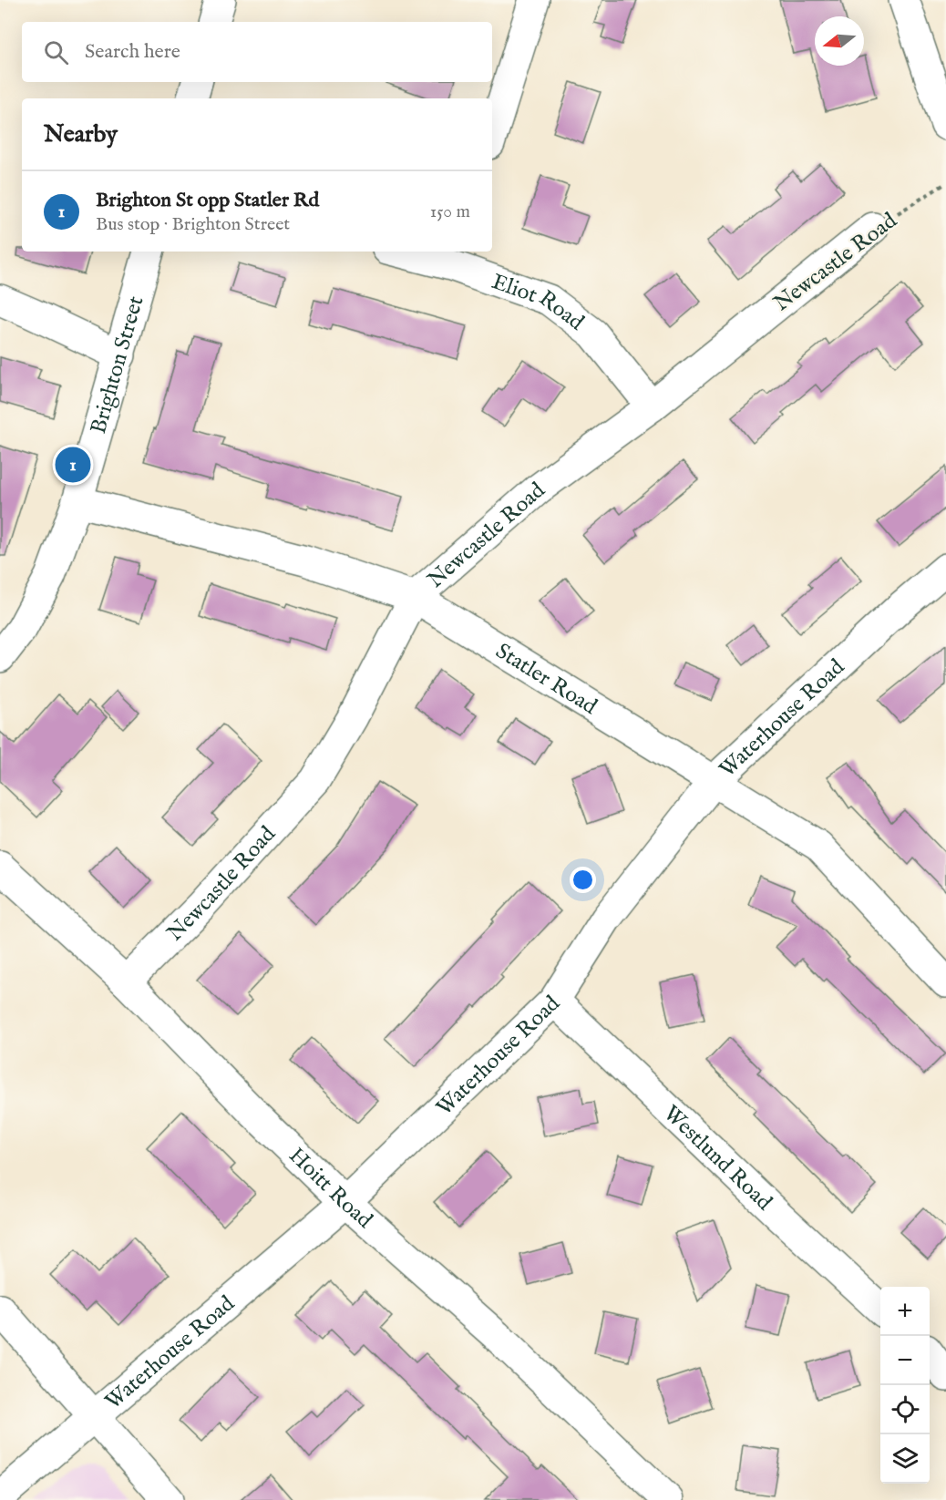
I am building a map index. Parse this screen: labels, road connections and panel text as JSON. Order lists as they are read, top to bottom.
{
  "streets": {
    "street": [
      "Newcastle Road",
      "Eliot Road",
      "Brighton Street",
      "Statler Road",
      "Waterhouse Road",
      "Westlund Road",
      "Hoitt Road"
    ]
  },
  "crossings": [
    ["Newcastle Road", "Eliot Road"],
    ["Newcastle Road", "Statler Road"],
    ["Newcastle Road", "Hoitt Road"],
    ["Brighton Street", "Statler Road"],
    ["Statler Road", "Waterhouse Road"],
    ["Waterhouse Road", "Westlund Road"],
    ["Waterhouse Road", "Hoitt Road"]
  ],
  "north": "left",
  "page": {
    "search": "Search here",
    "heading": "Nearby",
    "list": [
      {
        "mark": "1",
        "name": "Brighton St opp Statler Rd",
        "note": "Bus stop · Brighton Street",
        "value": "150 m"
      }
    ],
    "pins": "1",
    "map_buttons": ["+", "−"]
  }
}
